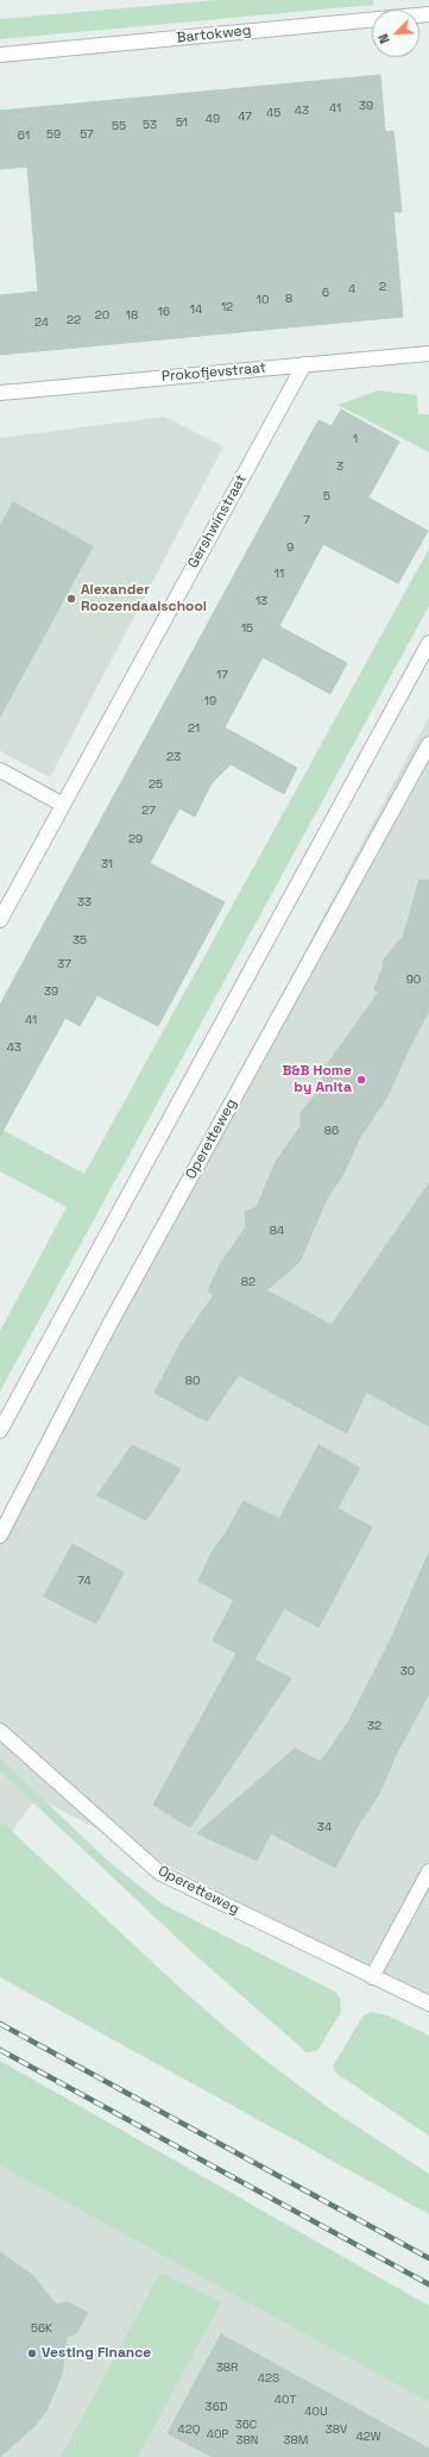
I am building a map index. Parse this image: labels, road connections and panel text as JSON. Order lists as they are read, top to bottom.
{
  "streets": {
    "street": [
      "Bartokweg",
      "Prokofjevstraat",
      "Gershwinstraat",
      "Operetteweg"
    ]
  },
  "crossings": [
    ["Prokofjevstraat", "Gershwinstraat"]
  ],
  "places": ["Alexander Roozendaalschool", "B&B Home by Anita", "Vesting Finance"],
  "house_numbers": [
    "39",
    "41",
    "43",
    "45",
    "47",
    "49",
    "51",
    "53",
    "55",
    "59",
    "57",
    "61",
    "2",
    "4",
    "6",
    "8",
    "10",
    "12",
    "14",
    "16",
    "20",
    "18",
    "22",
    "24",
    "1",
    "3",
    "5",
    "7",
    "9",
    "11",
    "13",
    "15",
    "17",
    "19",
    "21",
    "23",
    "25",
    "27",
    "29",
    "31",
    "33",
    "35",
    "37",
    "90",
    "39",
    "41",
    "43",
    "86",
    "84",
    "82",
    "80",
    "74",
    "30",
    "32",
    "34",
    "56K",
    "38R",
    "42S",
    "40T",
    "36D",
    "40U",
    "36C",
    "42Q",
    "38V",
    "40P",
    "42W",
    "38N",
    "38M"
  ],
  "north": "bottom left"
}
